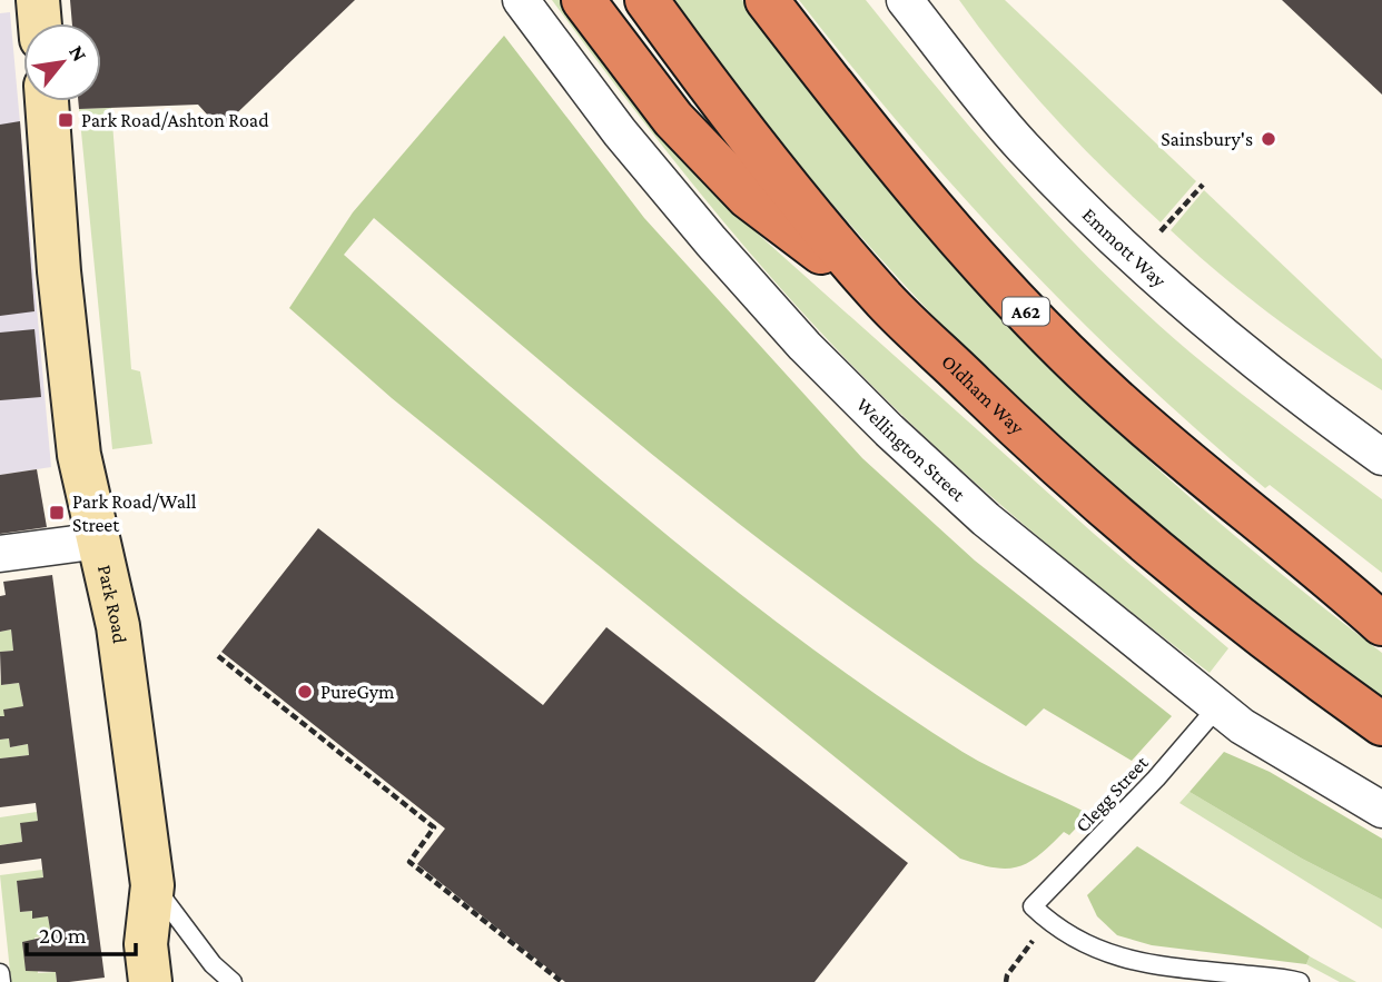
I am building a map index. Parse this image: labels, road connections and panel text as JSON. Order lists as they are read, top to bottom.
{
  "streets": {
    "highway": ["A62", "Oldham Way"],
    "street": ["Emmott Way", "Wellington Street", "Park Road"],
    "lane": ["Clegg Street"]
  },
  "crossings": [
    ["Wellington Street", "Clegg Street"]
  ],
  "places": {
    "transit": ["Park Road/Ashton Road", "Park Road/Wall Street"],
    "other": ["Sainsbury's", "PureGym"]
  },
  "scale_bar": "20 m",
  "north": "top right"
}
